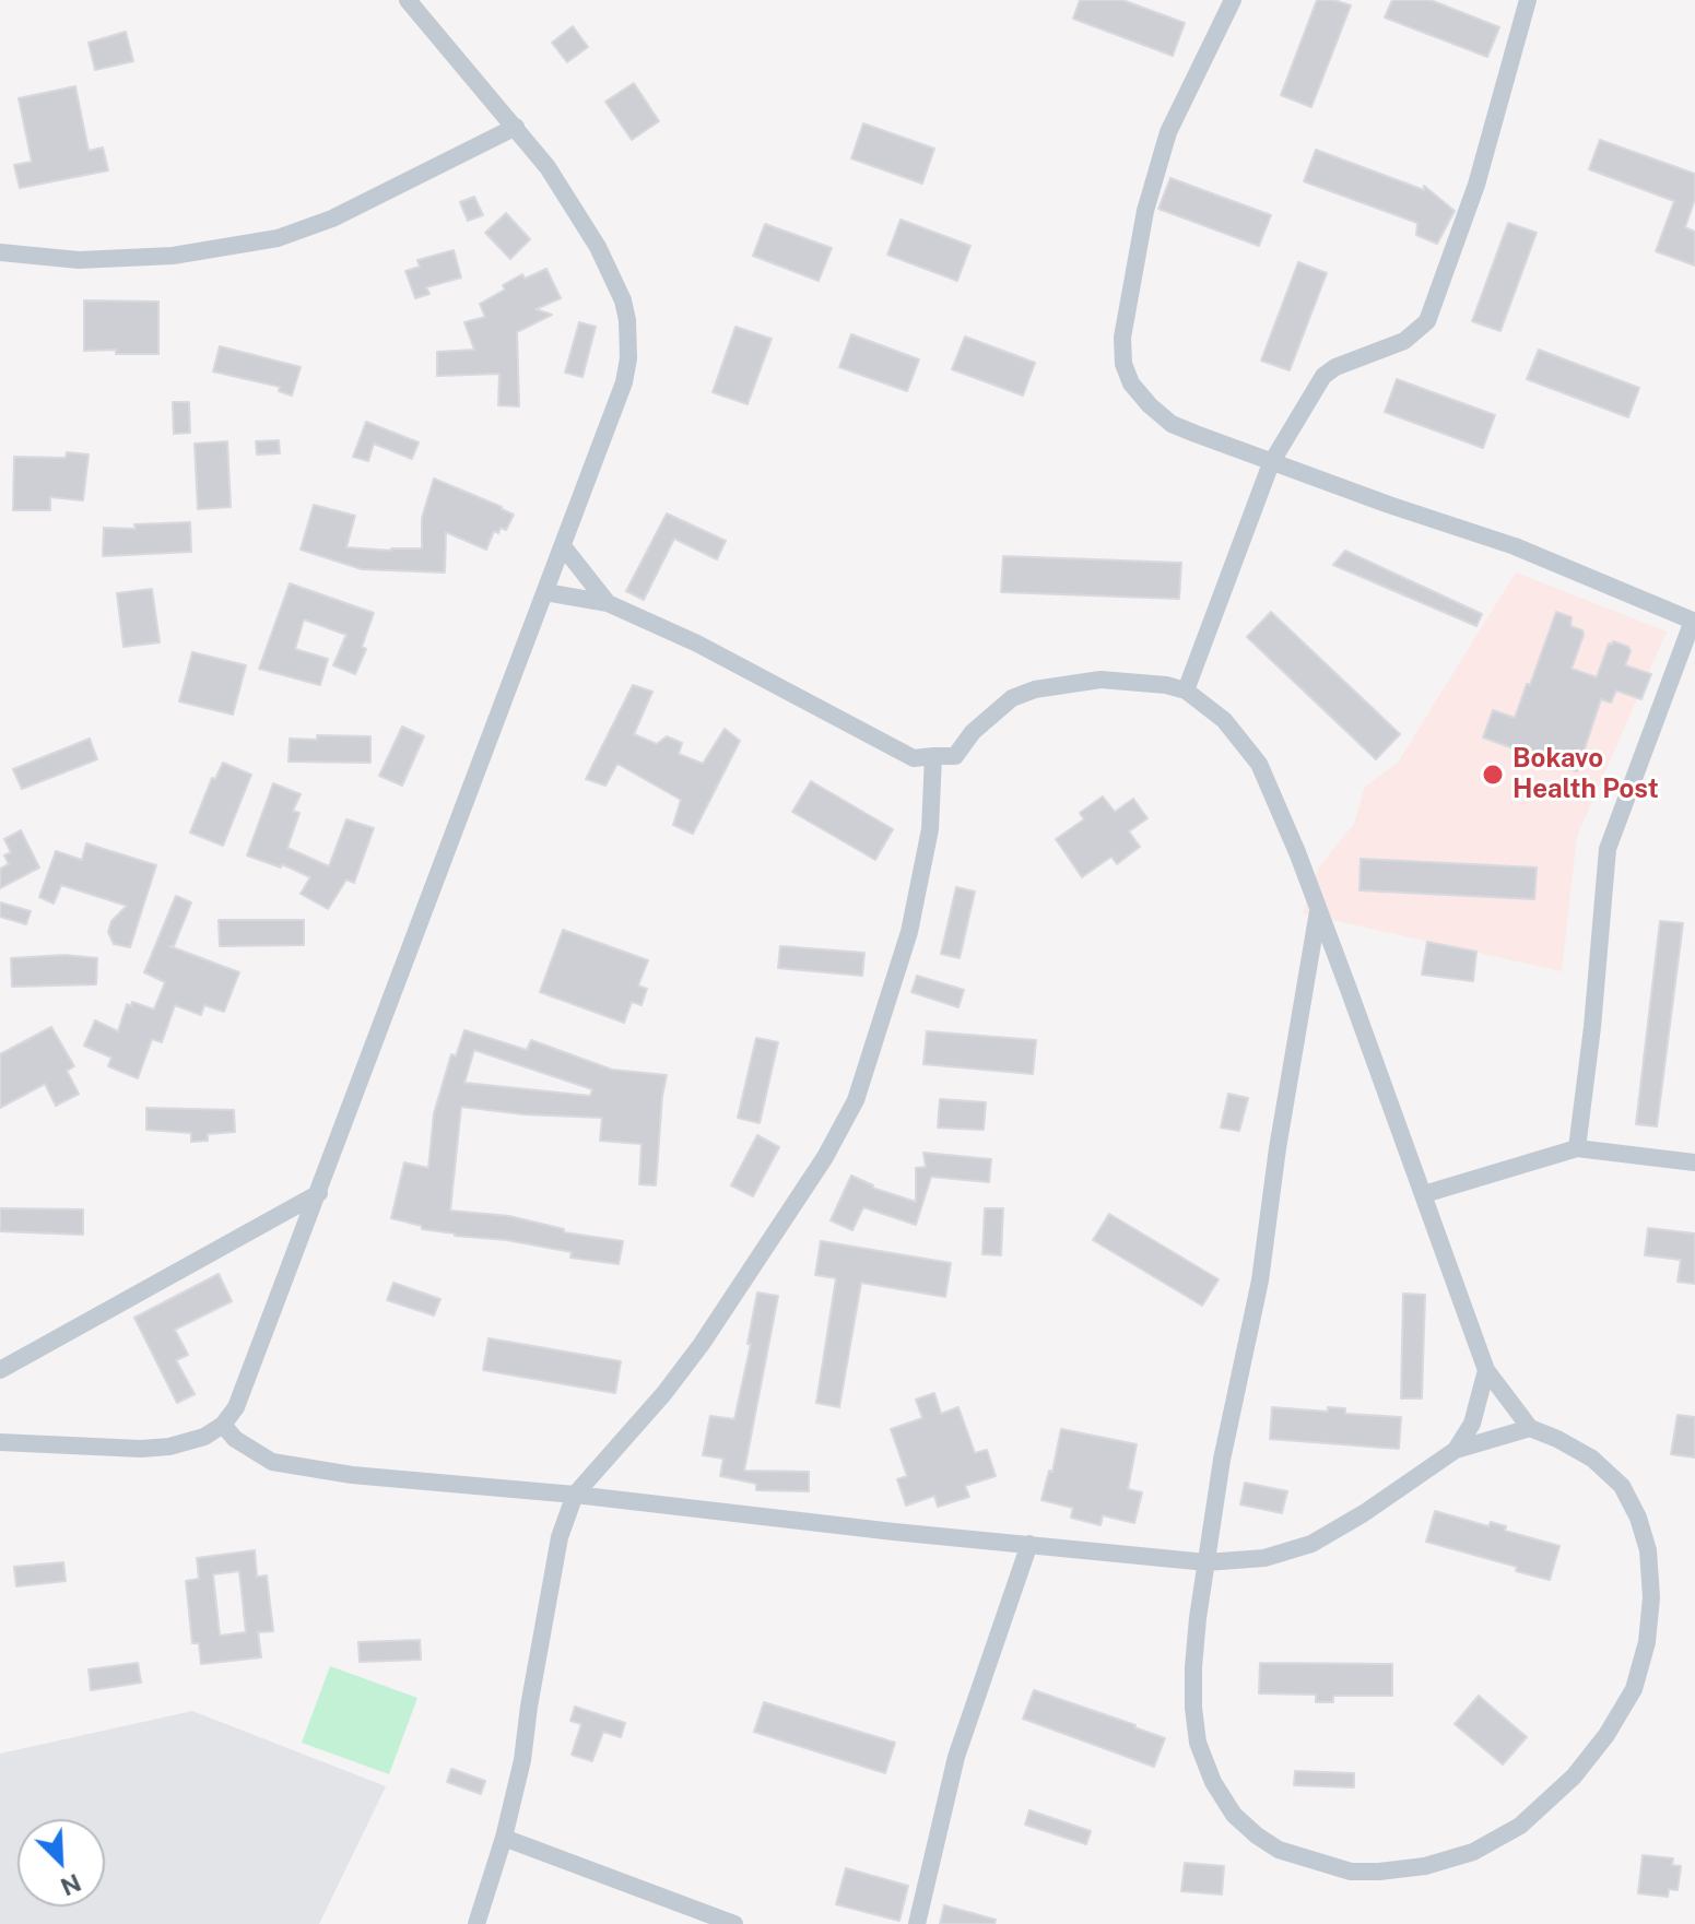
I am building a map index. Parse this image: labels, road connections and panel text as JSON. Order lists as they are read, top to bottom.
{
  "places": ["Bokavo Health Post"],
  "north": "bottom right"
}
